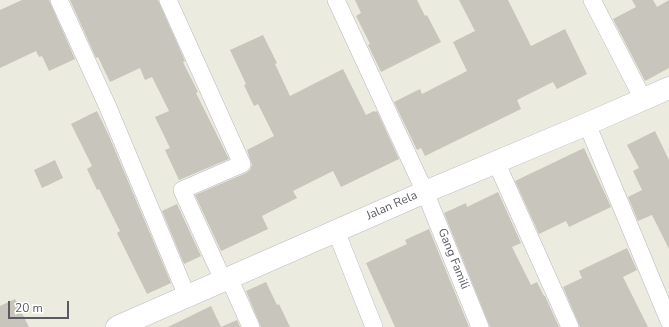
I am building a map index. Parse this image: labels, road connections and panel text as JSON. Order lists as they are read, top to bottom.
{
  "streets": {
    "street": ["Jalan Rela", "Gang Famili"]
  },
  "crossings": [
    ["Jalan Rela", "Gang Famili"]
  ],
  "scale_bar": "20 m"
}
